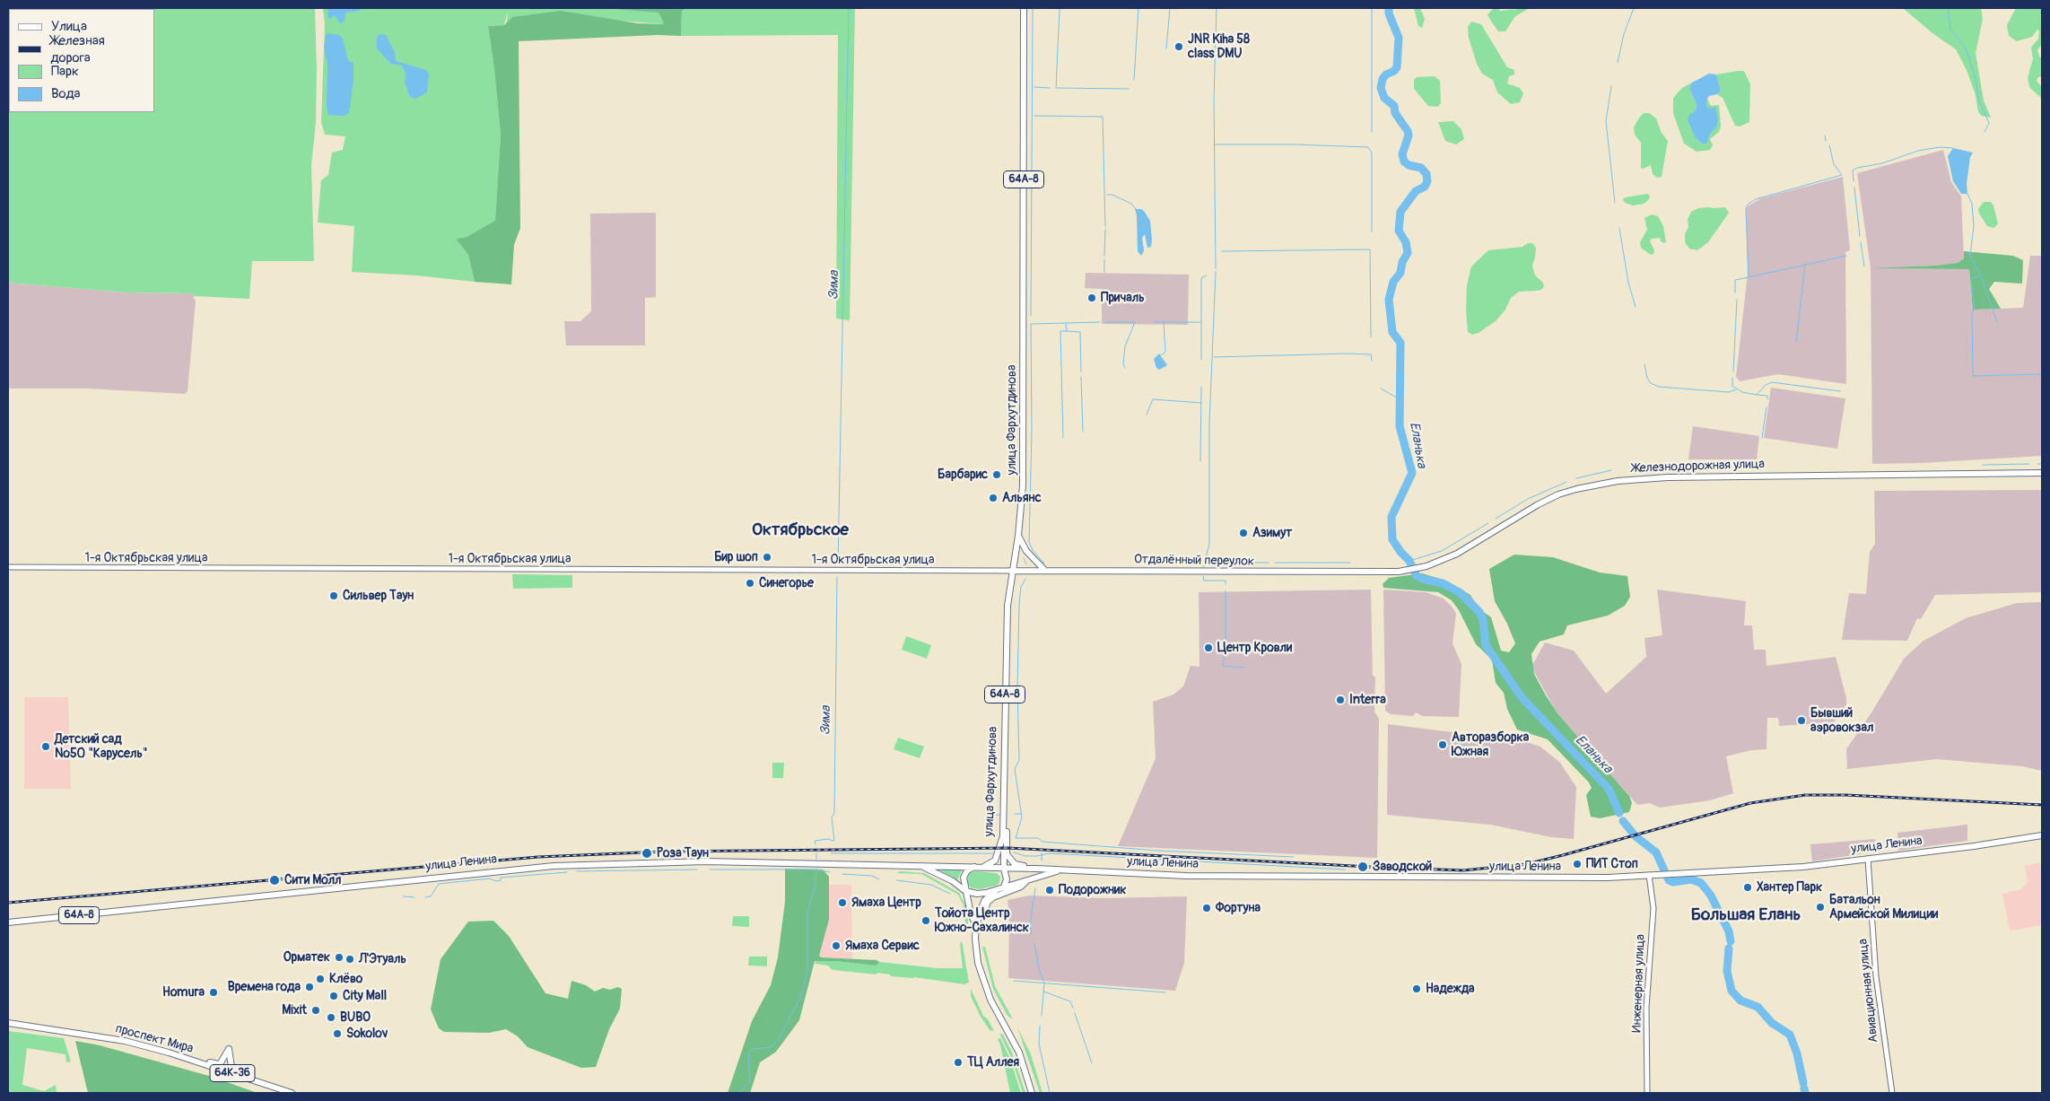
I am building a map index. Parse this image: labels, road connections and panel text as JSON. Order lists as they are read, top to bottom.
{
  "streets": {
    "main road": [
      "64А-8",
      "улица Фархутдинова",
      "Железнодорожная улица",
      "Отдалённый переулок",
      "улица Ленина",
      "проспект Мира",
      "64К-36"
    ],
    "street": ["1-я Октябрьская улица", "Инженерная улица", "Авиационная улица"]
  },
  "crossings": [
    ["64А-8", "улица Фархутдинова"],
    ["64А-8", "улица Ленина"],
    ["улица Фархутдинова", "1-я Октябрьская улица"],
    ["улица Фархутдинова", "Отдалённый переулок"],
    ["улица Фархутдинова", "улица Ленина"],
    ["Железнодорожная улица", "Отдалённый переулок"],
    ["1-я Октябрьская улица", "Отдалённый переулок"],
    ["улица Ленина", "Инженерная улица"],
    ["улица Ленина", "Авиационная улица"]
  ],
  "districts": ["Октябрьское", "Большая Елань"],
  "water": ["Зима", "Еланька"],
  "places": [
    "JNR Kiha 58 class DMU",
    "Причаль",
    "Барбарис",
    "Альянс",
    "Азимут",
    "Бир шоп",
    "Синегорье",
    "Сильвер Таун",
    "Центр Кровли",
    "Interra",
    "Бывший аэровокзал",
    "Авторазборка Южная",
    "Детский сад №50 \"Карусель\"",
    "Роза Таун",
    "ПИТ Стоп",
    "Заводской",
    "Сити Молл",
    "Хантер Парк",
    "Подорожник",
    "Ямаха Центр",
    "Батальон Армейской Милиции",
    "Фортуна",
    "Тойота Центр Южно-Сахалинск",
    "Ямаха Сервис",
    "Орматек",
    "Л'Этуаль",
    "Клёво",
    "Времена года",
    "Надежда",
    "Homura",
    "City Mall",
    "Mixit",
    "BUBO",
    "Sokolov",
    "ТЦ Аллея"
  ],
  "legend": [
    "Улица",
    "Железная дорога",
    "Парк",
    "Вода"
  ]
}
